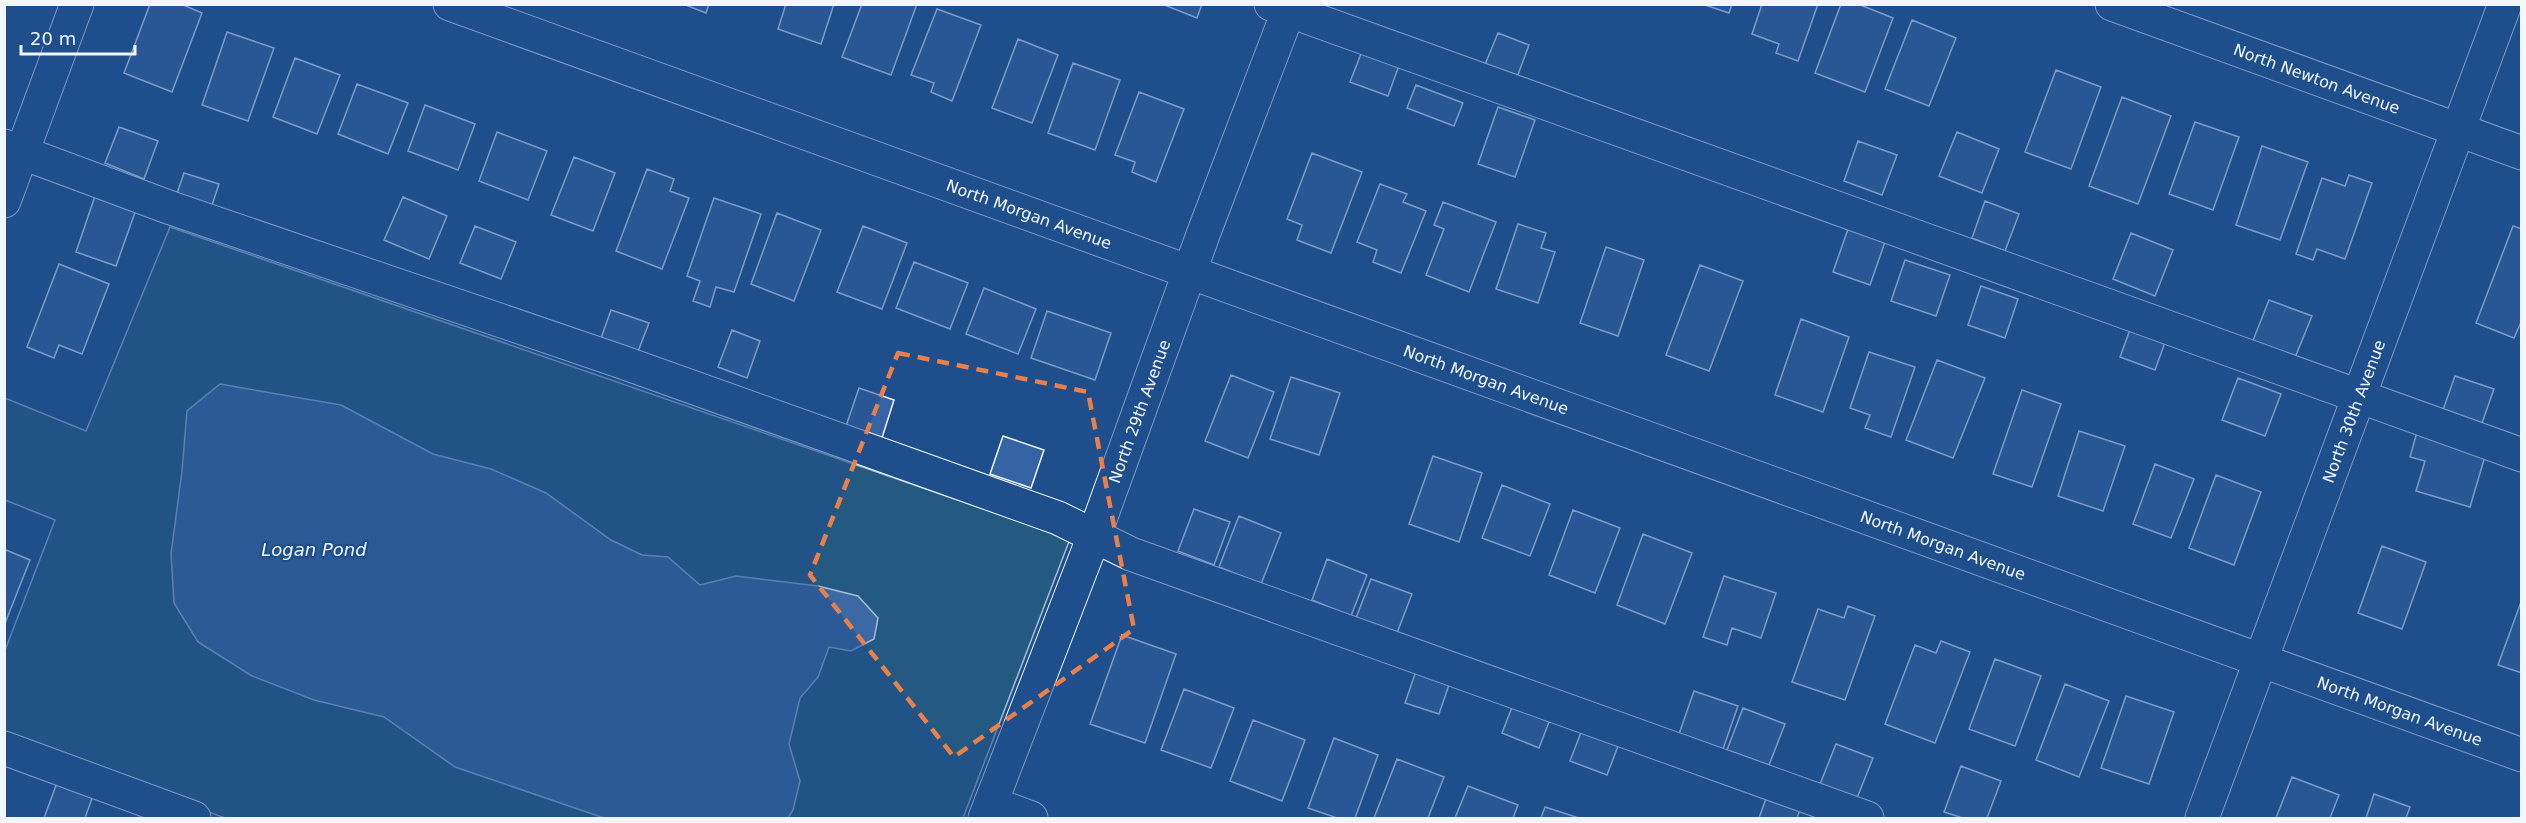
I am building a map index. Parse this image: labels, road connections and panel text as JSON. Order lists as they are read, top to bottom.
{
  "streets": {
    "street": [
      "North Newton Avenue",
      "North Morgan Avenue",
      "North 30th Avenue",
      "North 29th Avenue"
    ]
  },
  "crossings": [
    ["North Newton Avenue", "North 30th Avenue"],
    ["North Morgan Avenue", "North 30th Avenue"],
    ["North Morgan Avenue", "North 29th Avenue"]
  ],
  "water": ["Logan Pond"],
  "scale_bar": "20 m"
}
